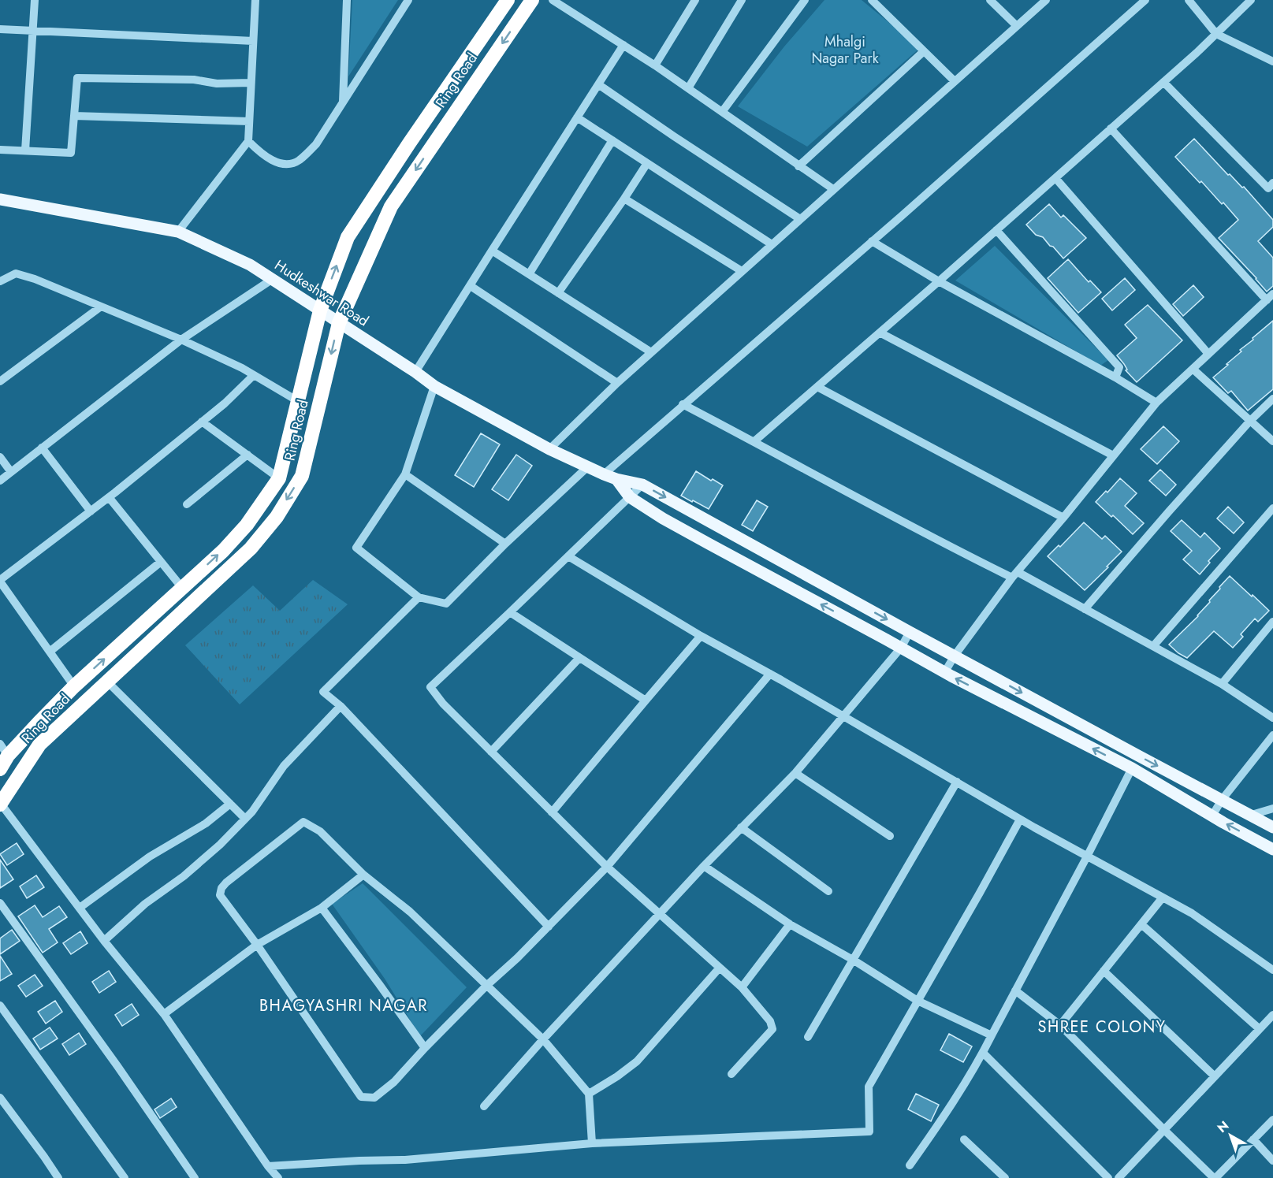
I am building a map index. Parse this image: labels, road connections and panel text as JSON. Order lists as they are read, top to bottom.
{
  "streets": {
    "highway": ["Ring Road"],
    "main road": ["Hudkeshwar Road"]
  },
  "crossings": [
    ["Ring Road", "Hudkeshwar Road"]
  ],
  "districts": ["BHAGYASHRI NAGAR", "SHREE COLONY"],
  "parks": ["Mhalgi Nagar Park"],
  "north": "top left"
}
